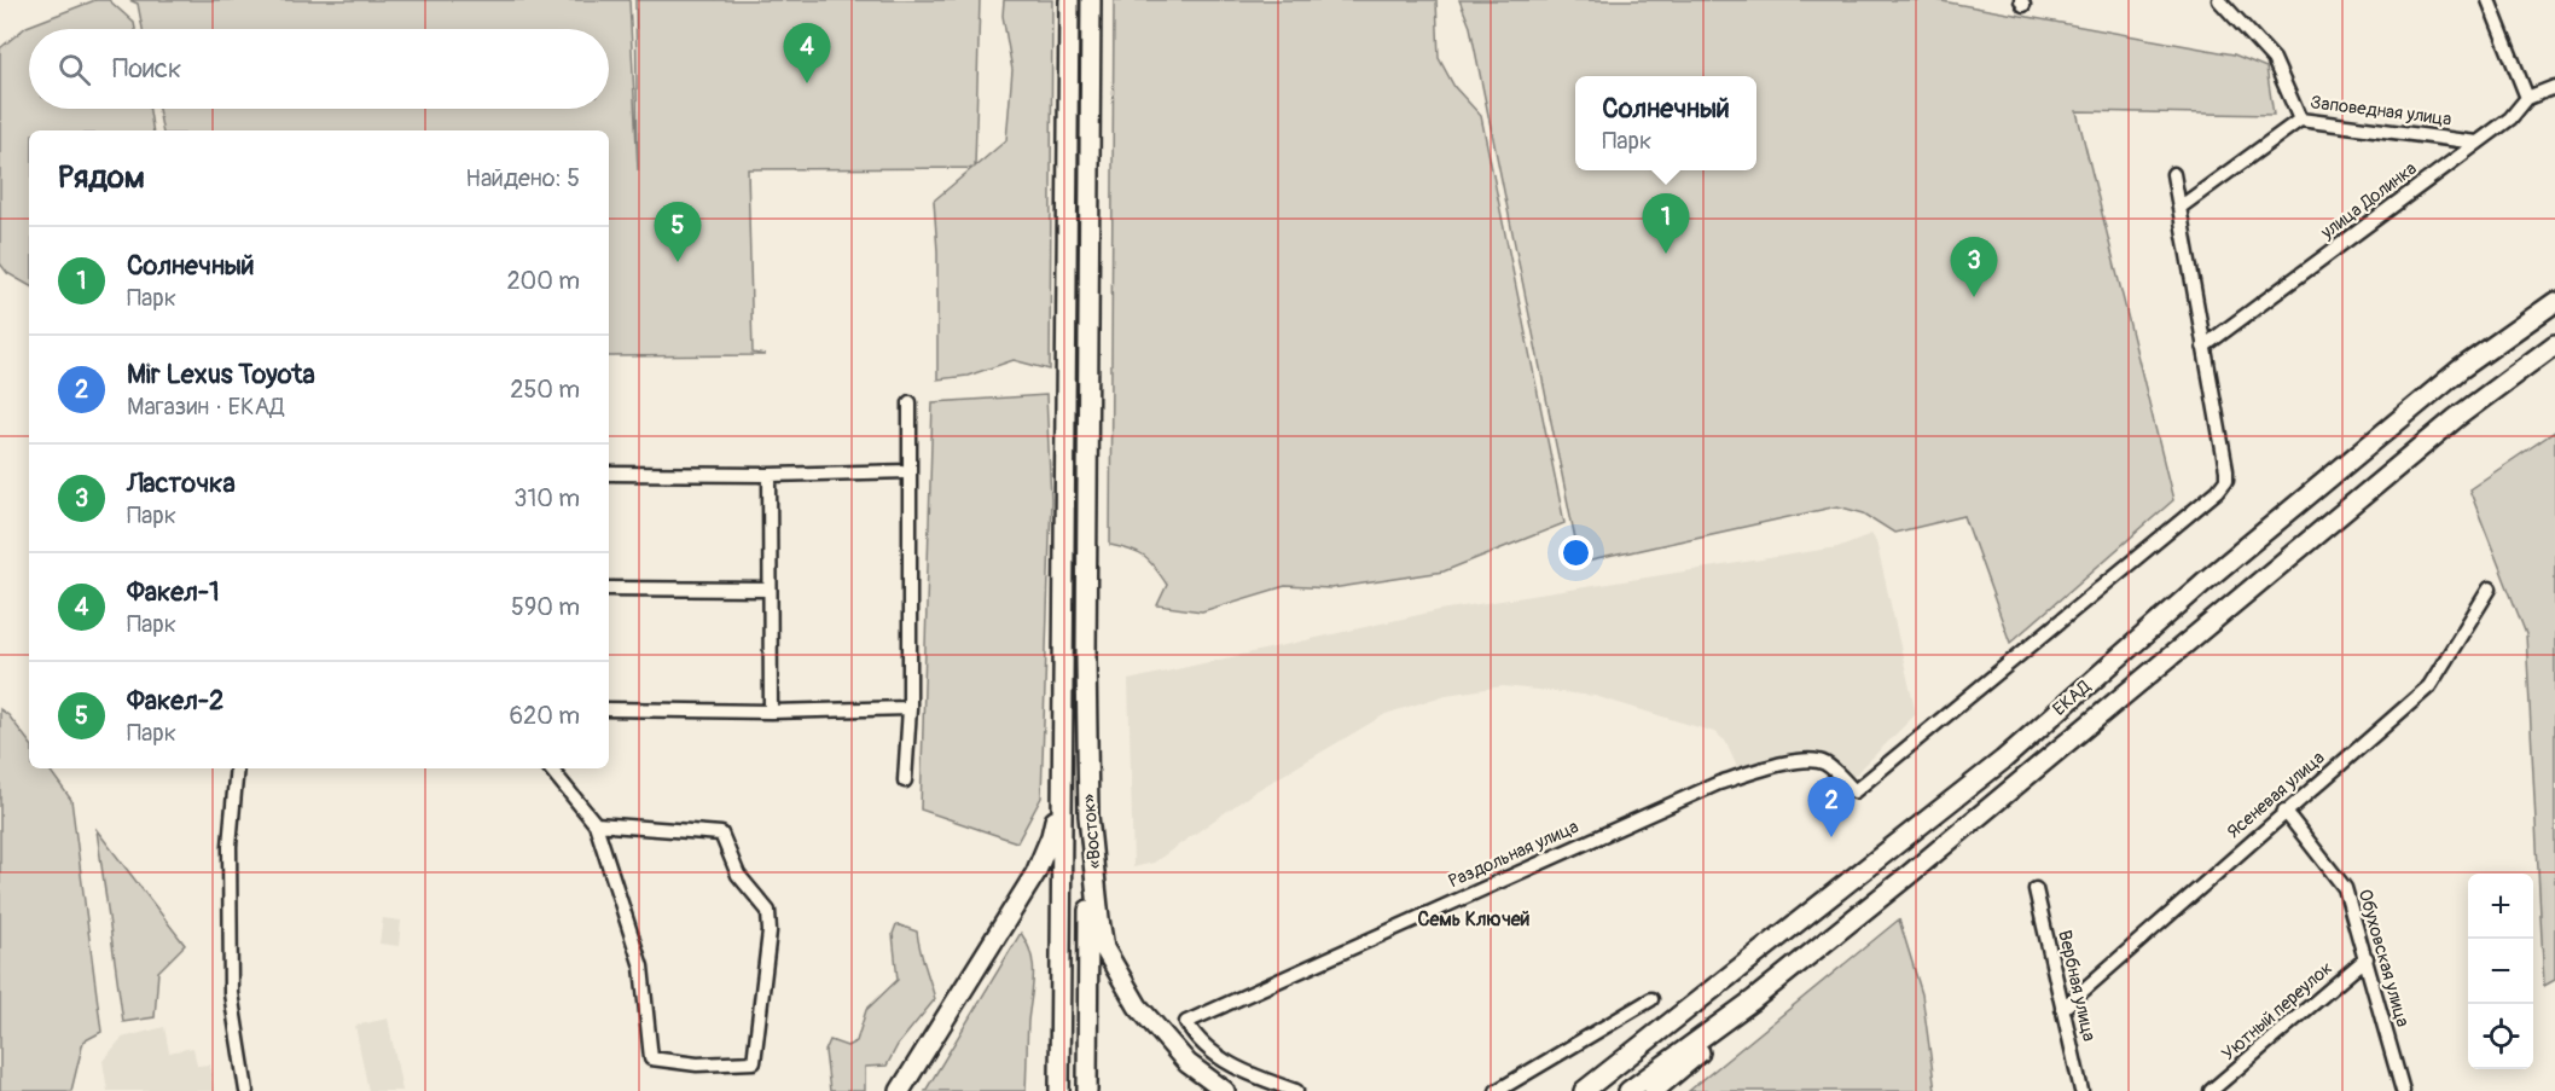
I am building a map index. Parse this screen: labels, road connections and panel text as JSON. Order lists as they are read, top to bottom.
{
  "streets": {
    "highway": ["ЕКАД", "«Восток»"],
    "street": [
      "Заповедная улица",
      "улица Долинка",
      "Ясеневая улица",
      "Раздольная улица",
      "Обуховская улица",
      "Вербная улица",
      "Уютный переулок"
    ]
  },
  "crossings": [
    ["Заповедная улица", "улица Долинка"],
    ["улица Долинка", "Раздольная улица"],
    ["Ясеневая улица", "Обуховская улица"],
    ["Ясеневая улица", "Вербная улица"],
    ["Обуховская улица", "Уютный переулок"]
  ],
  "districts": ["Семь Ключей"],
  "page": {
    "pins": [
      "4",
      "1",
      "5",
      "3",
      "2"
    ],
    "search": "Поиск",
    "popup": ["Солнечный", "Парк"],
    "heading": ["Рядом", "Найдено: 5"],
    "list": [
      {
        "mark": "1",
        "name": "Солнечный",
        "note": "Парк",
        "value": "200 m"
      },
      {
        "mark": "2",
        "name": "Mir Lexus Toyota",
        "note": "Магазин · ЕКАД",
        "value": "250 m"
      },
      {
        "mark": "3",
        "name": "Ласточка",
        "note": "Парк",
        "value": "310 m"
      },
      {
        "mark": "4",
        "name": "Факел-1",
        "note": "Парк",
        "value": "590 m"
      },
      {
        "mark": "5",
        "name": "Факел-2",
        "note": "Парк",
        "value": "620 m"
      }
    ],
    "map_buttons": ["+", "−"]
  }
}
